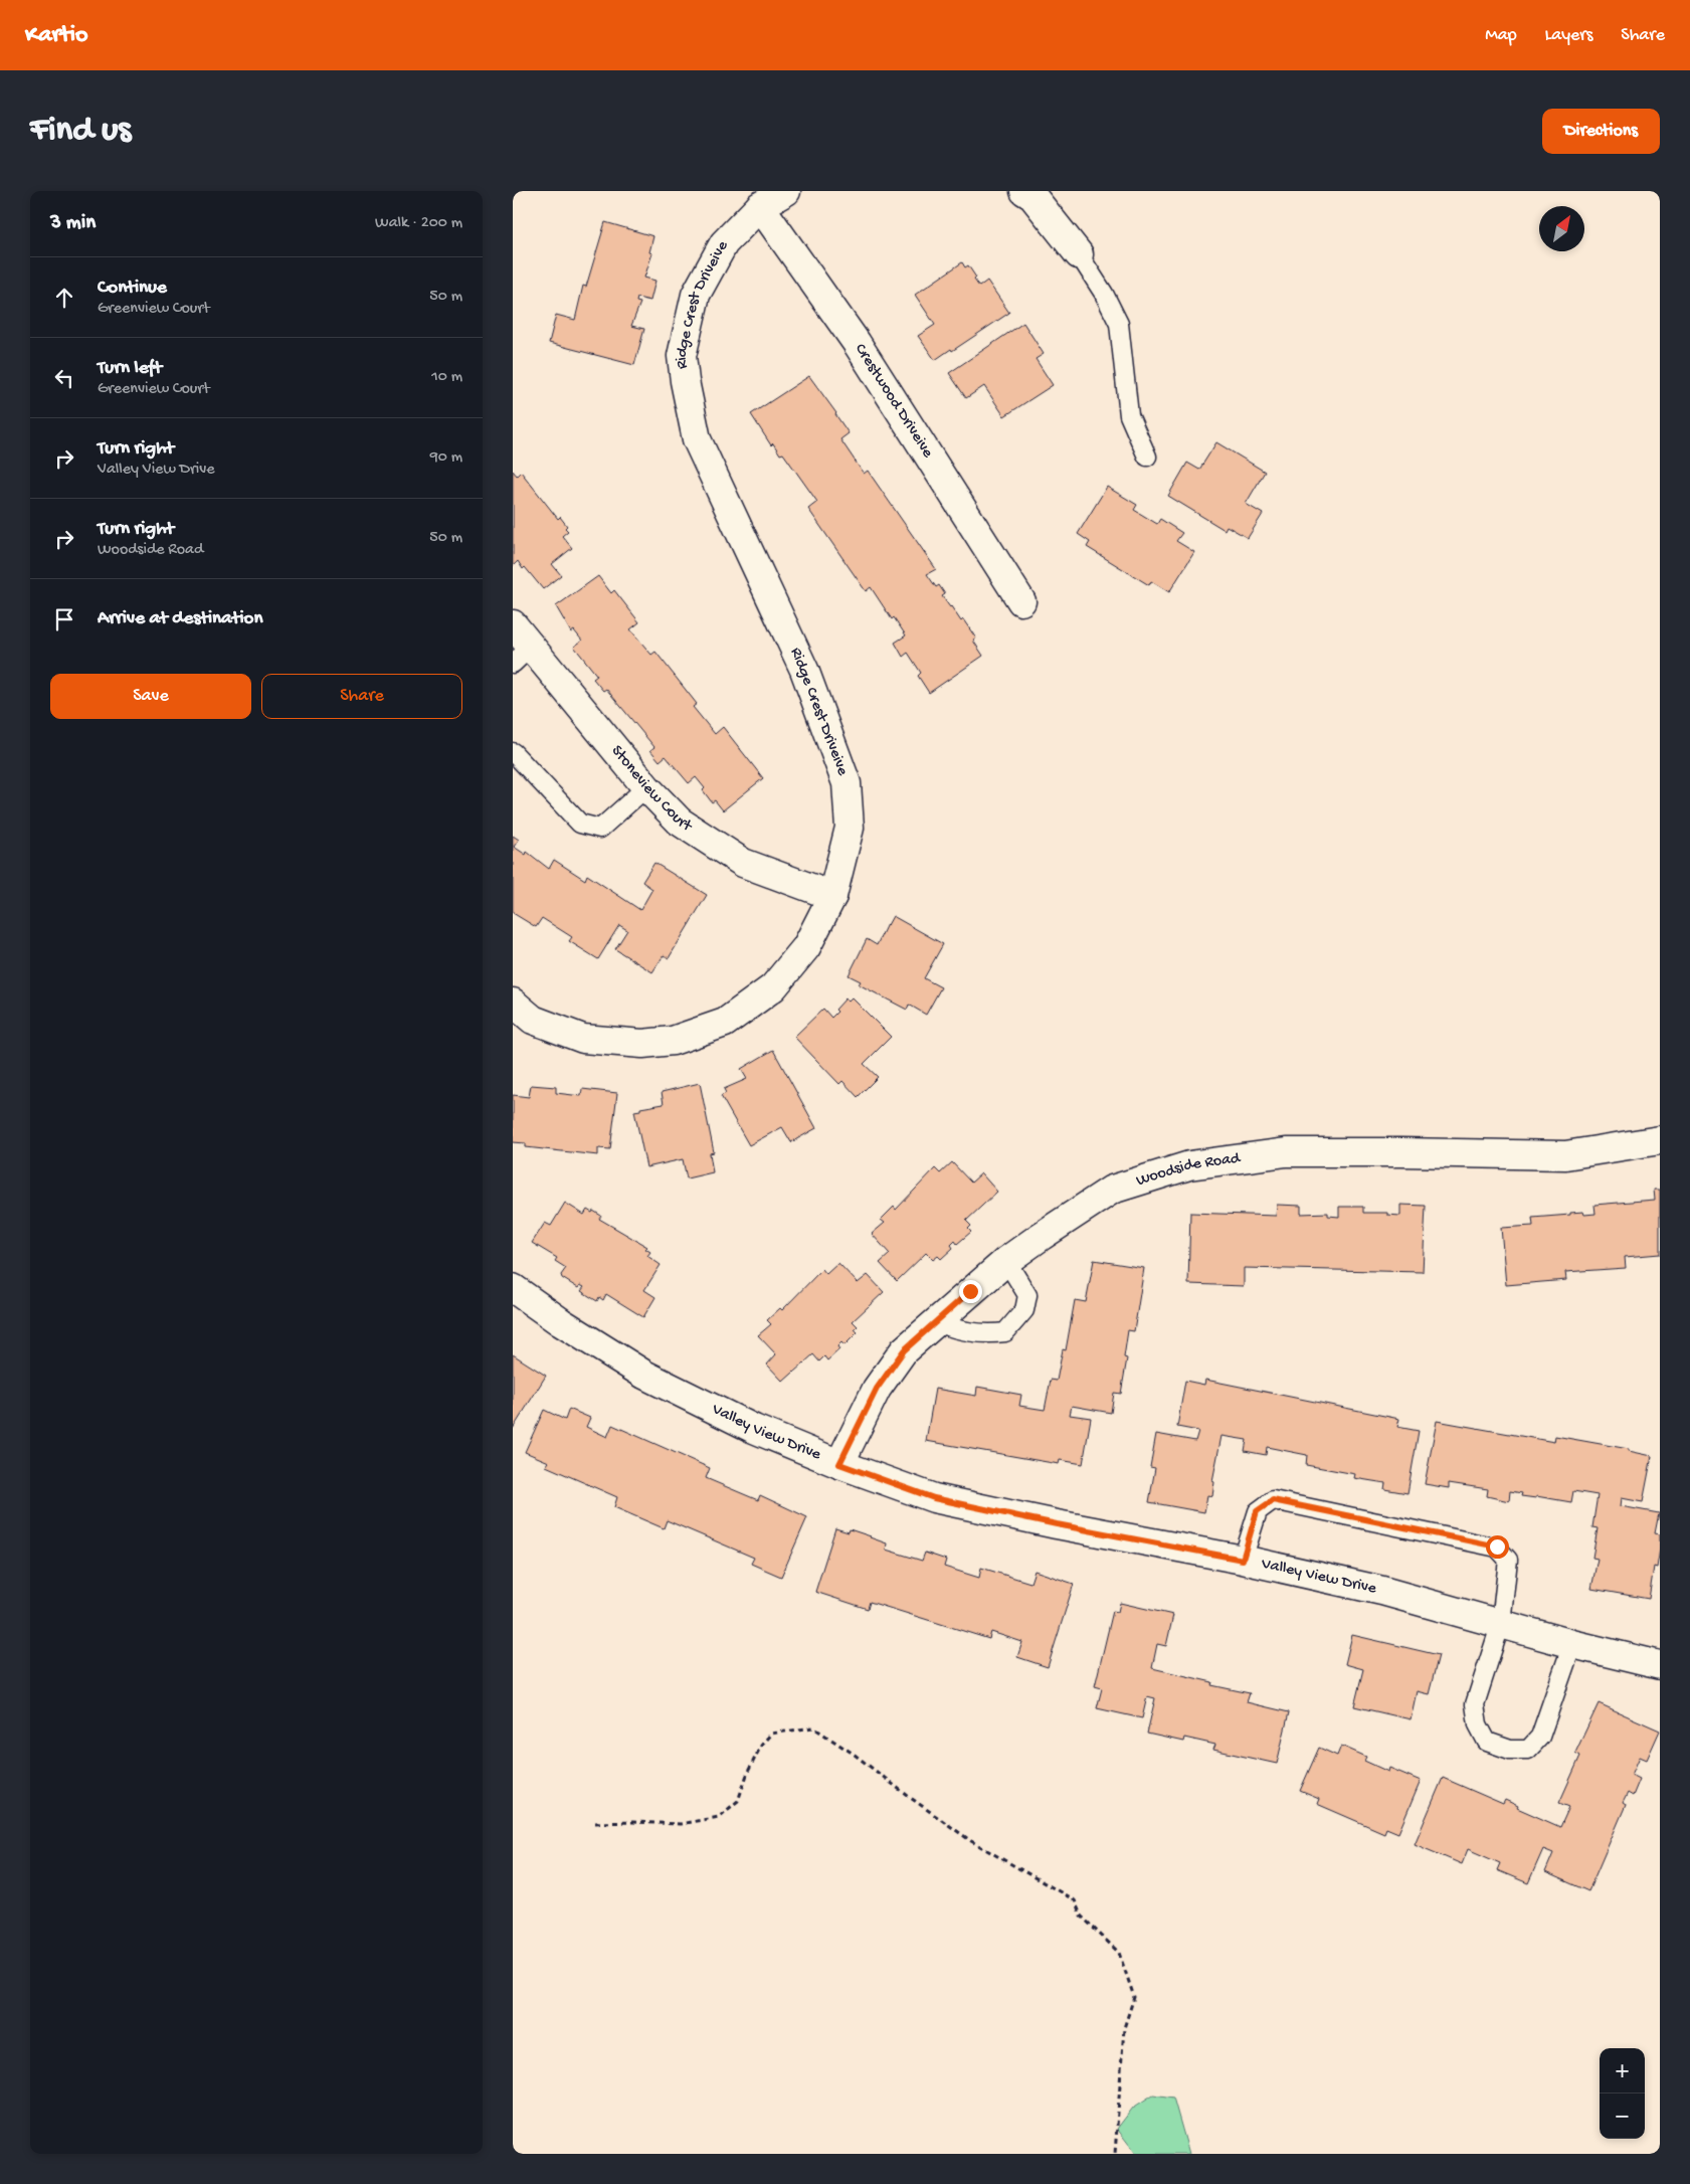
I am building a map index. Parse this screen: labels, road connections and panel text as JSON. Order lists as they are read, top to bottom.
{
  "streets": {
    "street": [
      "Ridge Crest Driveive",
      "Crestwood Driveive",
      "Stoneview Court",
      "Woodside Road",
      "Valley View Drive"
    ]
  },
  "crossings": [
    ["Ridge Crest Driveive", "Crestwood Driveive"],
    ["Ridge Crest Driveive", "Stoneview Court"],
    ["Woodside Road", "Valley View Drive"]
  ],
  "north": "top right",
  "page": {
    "header": "Kartio",
    "nav": ["Map", "Layers", "Share"],
    "buttons": [
      "Directions",
      ["Save", "Share"]
    ],
    "title": "Find us",
    "heading": ["3 min", "Walk · 200 m"],
    "list": [
      ["Continue", "Greenview Court", "50 m"],
      ["Turn left", "Greenview Court", "10 m"],
      ["Turn right", "Valley View Drive", "90 m"],
      ["Turn right", "Woodside Road", "50 m"],
      "Arrive at destination"
    ],
    "map_buttons": ["+", "−"]
  }
}
